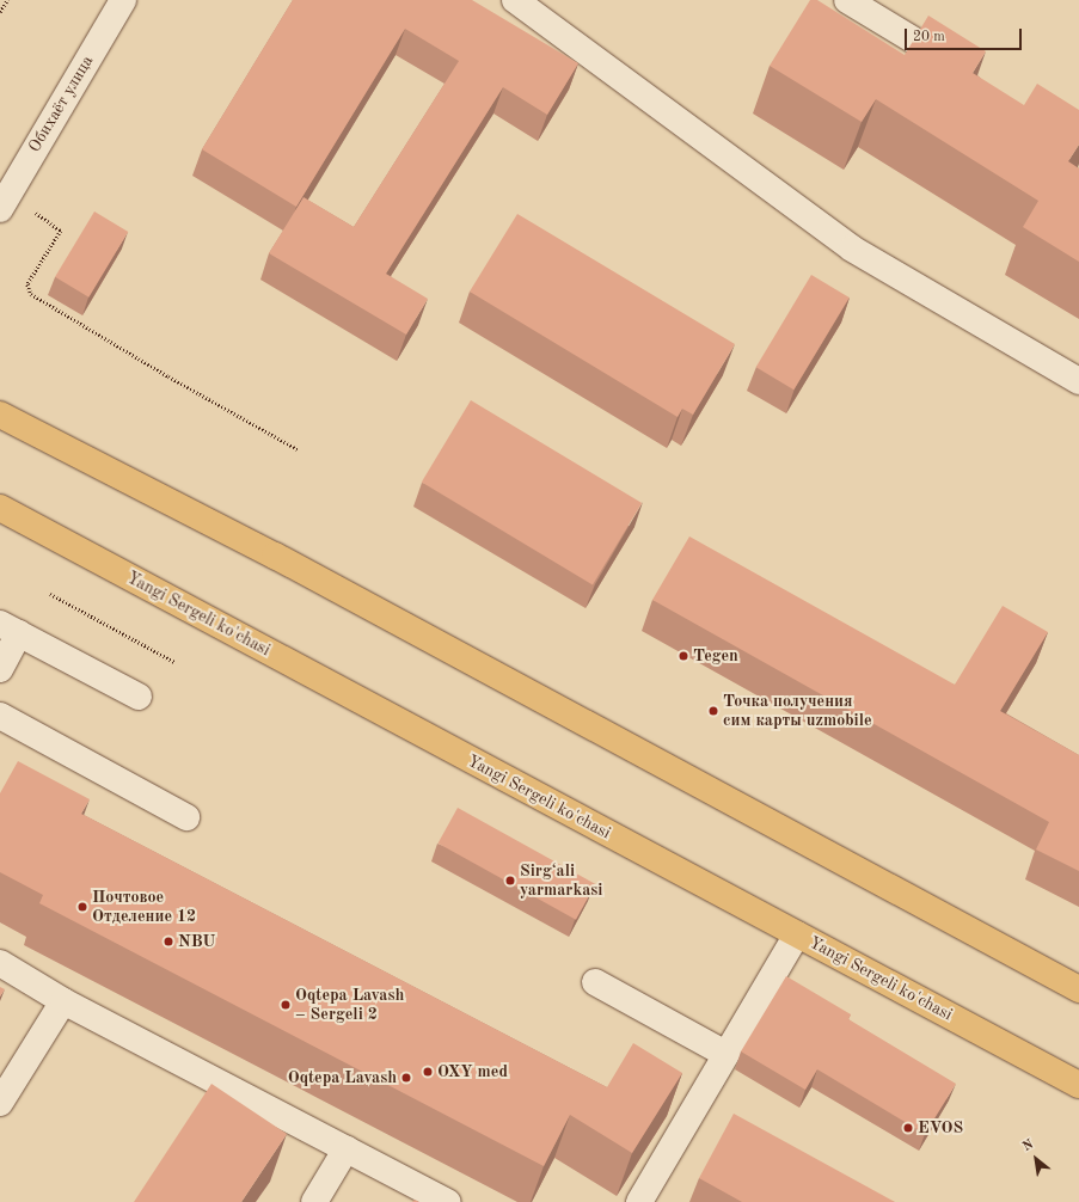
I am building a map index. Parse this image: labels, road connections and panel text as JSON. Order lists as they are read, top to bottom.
{
  "streets": {
    "main road": ["Yangi Sergeli ko'chasi"],
    "street": ["Обихаёт улица"]
  },
  "places": [
    "Tegen",
    "Точка получения сим карты uzmobile",
    "Sirgʻali yarmarkasi",
    "Почтовое Отделение 12",
    "NBU",
    "Oqtepa Lavash – Sergeli 2",
    "OXY med",
    "Oqtepa Lavash",
    "EVOS"
  ],
  "scale_bar": "20 m",
  "north": "top left"
}
